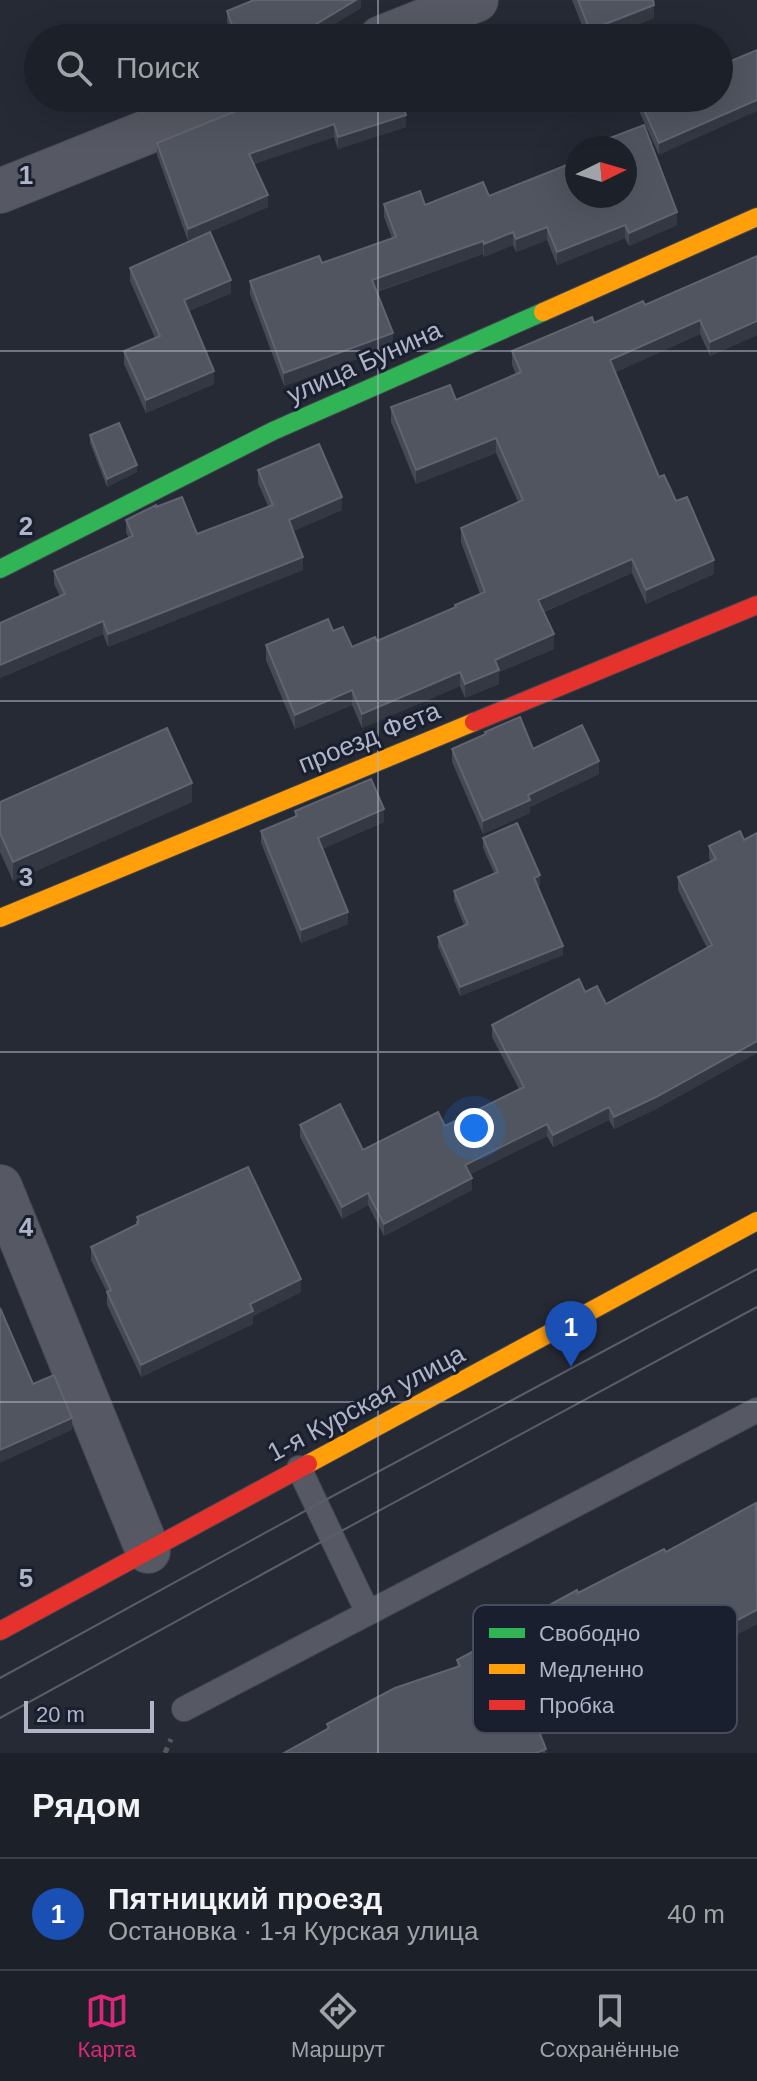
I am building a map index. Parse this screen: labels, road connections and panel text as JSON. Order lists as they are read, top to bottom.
{
  "streets": {
    "street": ["улица Бунина", "проезд Фета", "1-я Курская улица"]
  },
  "legend": ["Свободно", "Медленно", "Пробка"],
  "scale_bar": "20 m",
  "north": "right",
  "page": {
    "search": "Поиск",
    "pins": "1",
    "scale": "20 m",
    "heading": "Рядом",
    "list": [
      {
        "mark": "1",
        "name": "Пятницкий проезд",
        "note": "Остановка · 1-я Курская улица",
        "value": "40 m"
      }
    ],
    "nav": ["Карта", "Маршрут", "Сохранённые"]
  },
  "grid": {
    "rows": [
      "1",
      "2",
      "3",
      "4",
      "5"
    ]
  }
}
